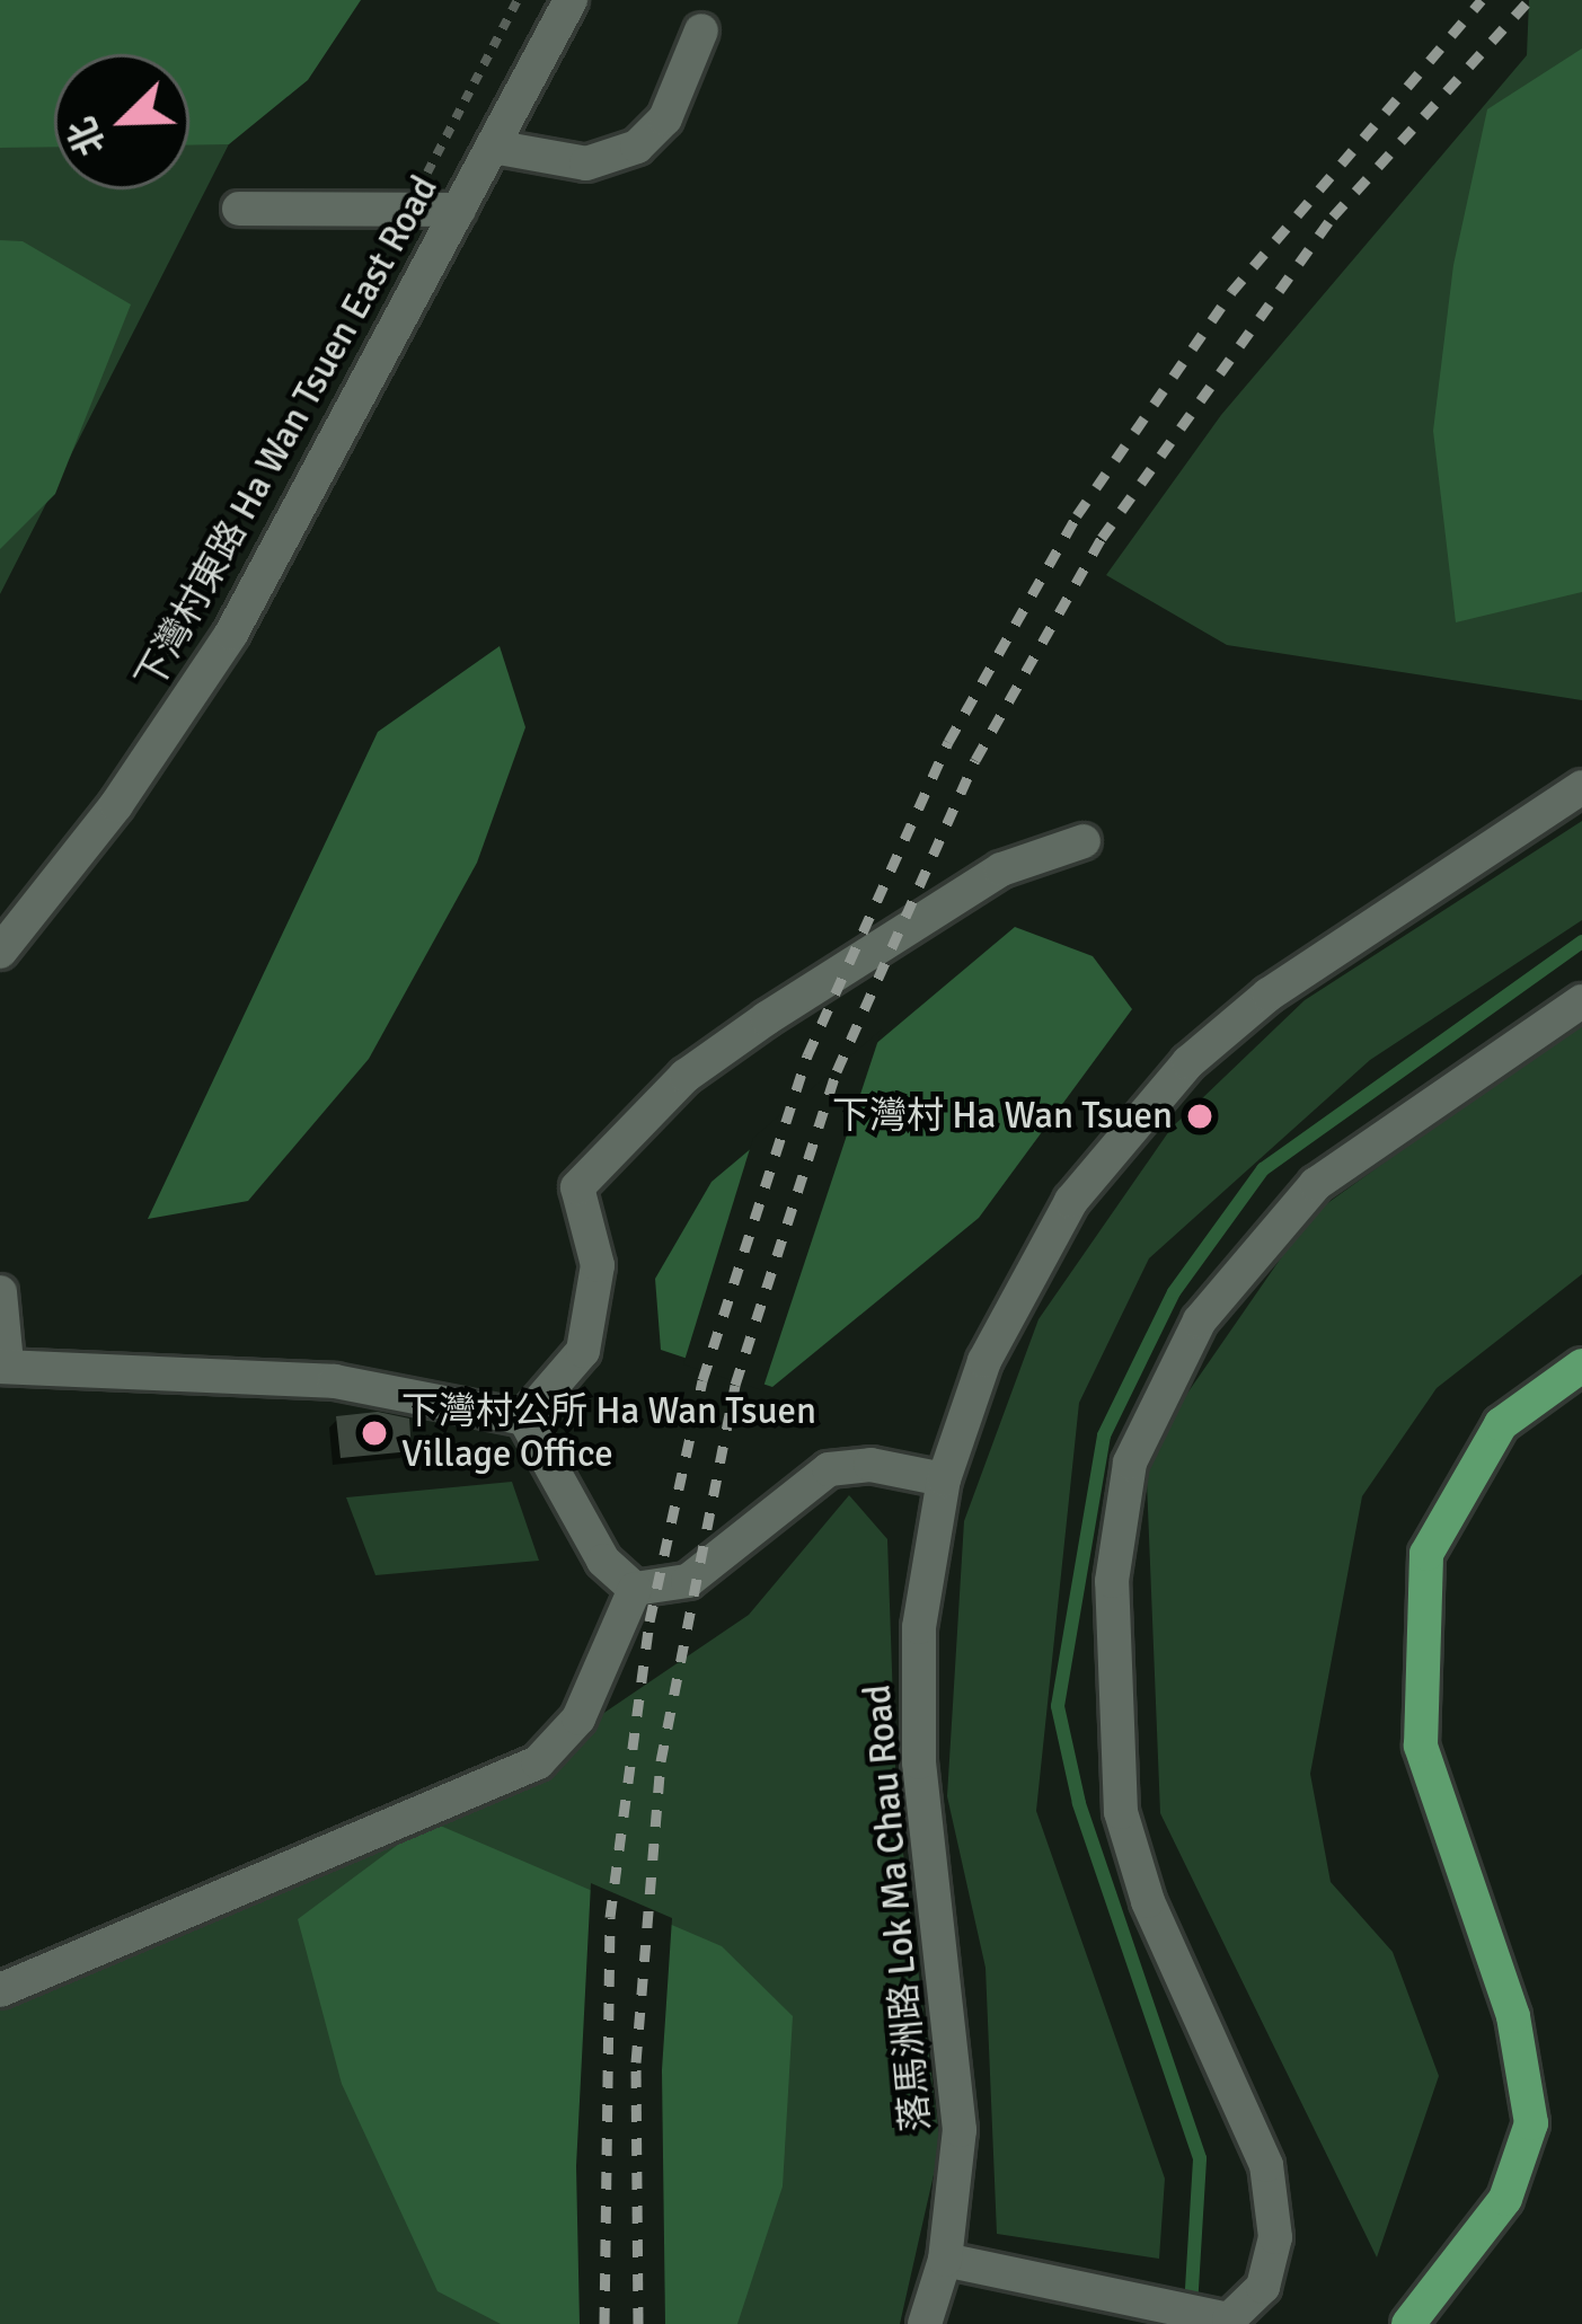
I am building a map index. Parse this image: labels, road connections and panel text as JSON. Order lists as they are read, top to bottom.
{
  "streets": {
    "street": ["下灣村東路 Ha Wan Tsuen East Road", "落馬洲路 Lok Ma Chau Road"]
  },
  "places": ["下灣村 Ha Wan Tsuen", "下灣村公所 Ha Wan Tsuen Village Office"],
  "north": "bottom left"
}
